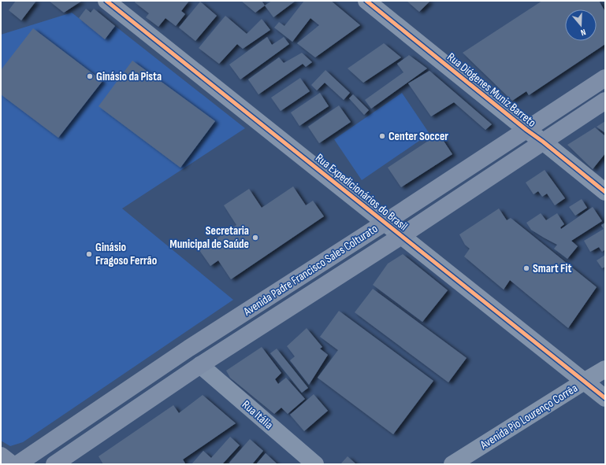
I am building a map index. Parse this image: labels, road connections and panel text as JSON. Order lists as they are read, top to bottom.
{
  "streets": {
    "main road": ["Avenida Padre Francisco Sales Colturato"],
    "street": [
      "Rua Diógenes Muniz Barreto",
      "Rua Expedicionários do Brasil",
      "Rua Itália",
      "Avenida Pio Lourenço Corrêa"
    ]
  },
  "crossings": [
    ["Rua Diógenes Muniz Barreto", "Avenida Padre Francisco Sales Colturato"],
    ["Rua Expedicionários do Brasil", "Avenida Padre Francisco Sales Colturato"],
    ["Rua Expedicionários do Brasil", "Avenida Pio Lourenço Corrêa"],
    ["Avenida Padre Francisco Sales Colturato", "Rua Itália"]
  ],
  "places": [
    "Ginásio da Pista",
    "Center Soccer",
    "Secretaria Municipal de Saúde",
    "Ginásio Fragoso Ferrão",
    "Smart Fit"
  ],
  "north": "bottom"
}
